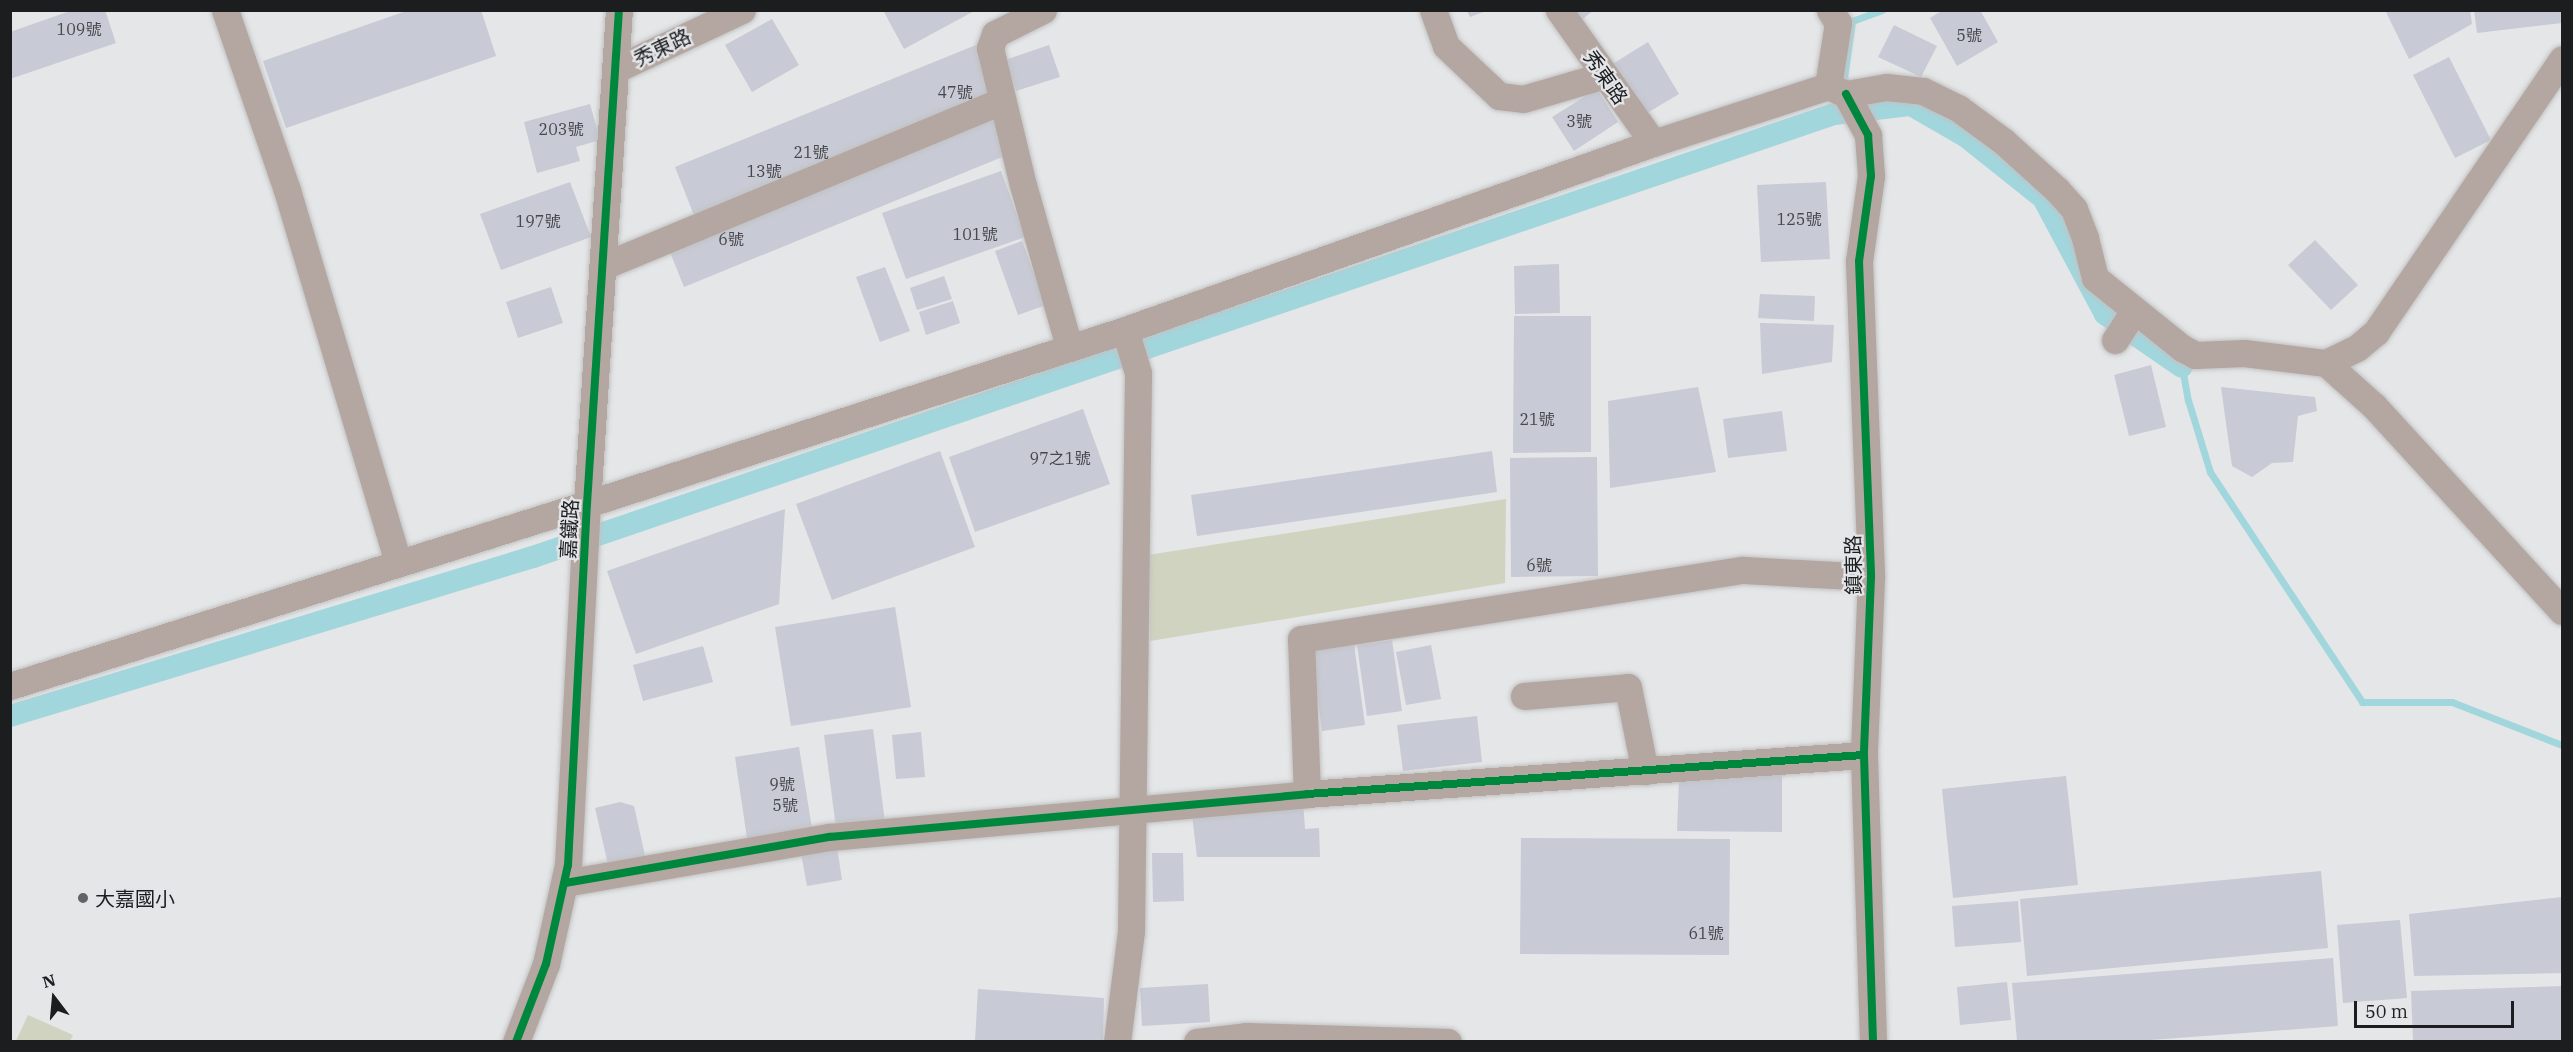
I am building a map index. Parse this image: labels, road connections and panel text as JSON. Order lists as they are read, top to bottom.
{
  "streets": {
    "street": ["秀東路", "嘉鐵路", "鎮東路"]
  },
  "crossings": [
    ["秀東路", "嘉鐵路"]
  ],
  "places": ["大嘉國小"],
  "house_numbers": [
    "109號",
    "5號",
    "47號",
    "3號",
    "203號",
    "21號",
    "13號",
    "125號",
    "197號",
    "101號",
    "6號",
    "21號",
    "97之1號",
    "6號",
    "9號",
    "5號",
    "61號"
  ],
  "scale_bar": "50 m",
  "north": "top"
}
